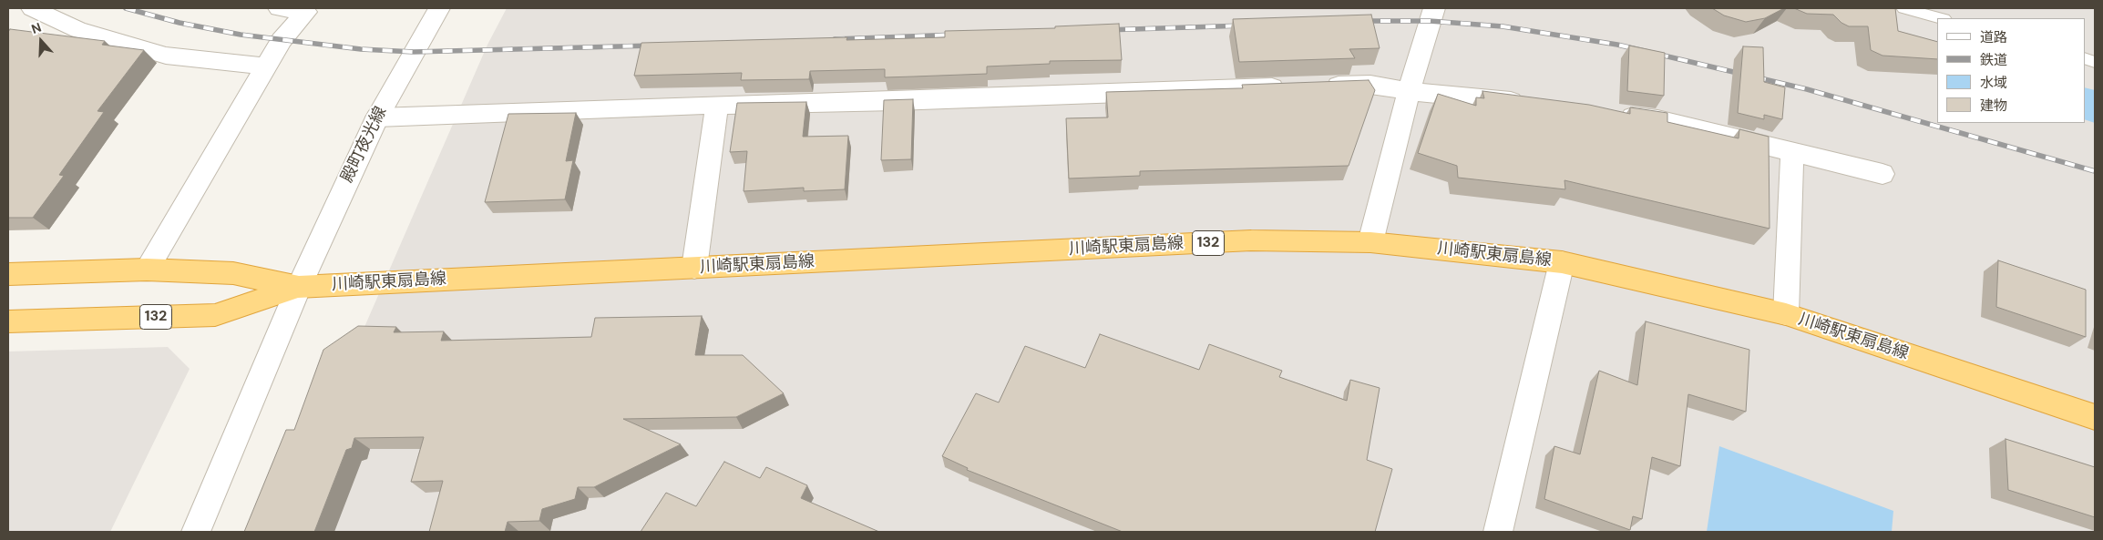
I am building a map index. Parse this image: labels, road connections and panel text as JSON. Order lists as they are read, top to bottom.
{
  "streets": {
    "highway": ["132", "川崎駅東扇島線"],
    "street": ["殿町夜光線"]
  },
  "crossings": [
    ["殿町夜光線", "川崎駅東扇島線"]
  ],
  "legend": [
    "道路",
    "鉄道",
    "水域",
    "建物"
  ],
  "north": "top"
}
